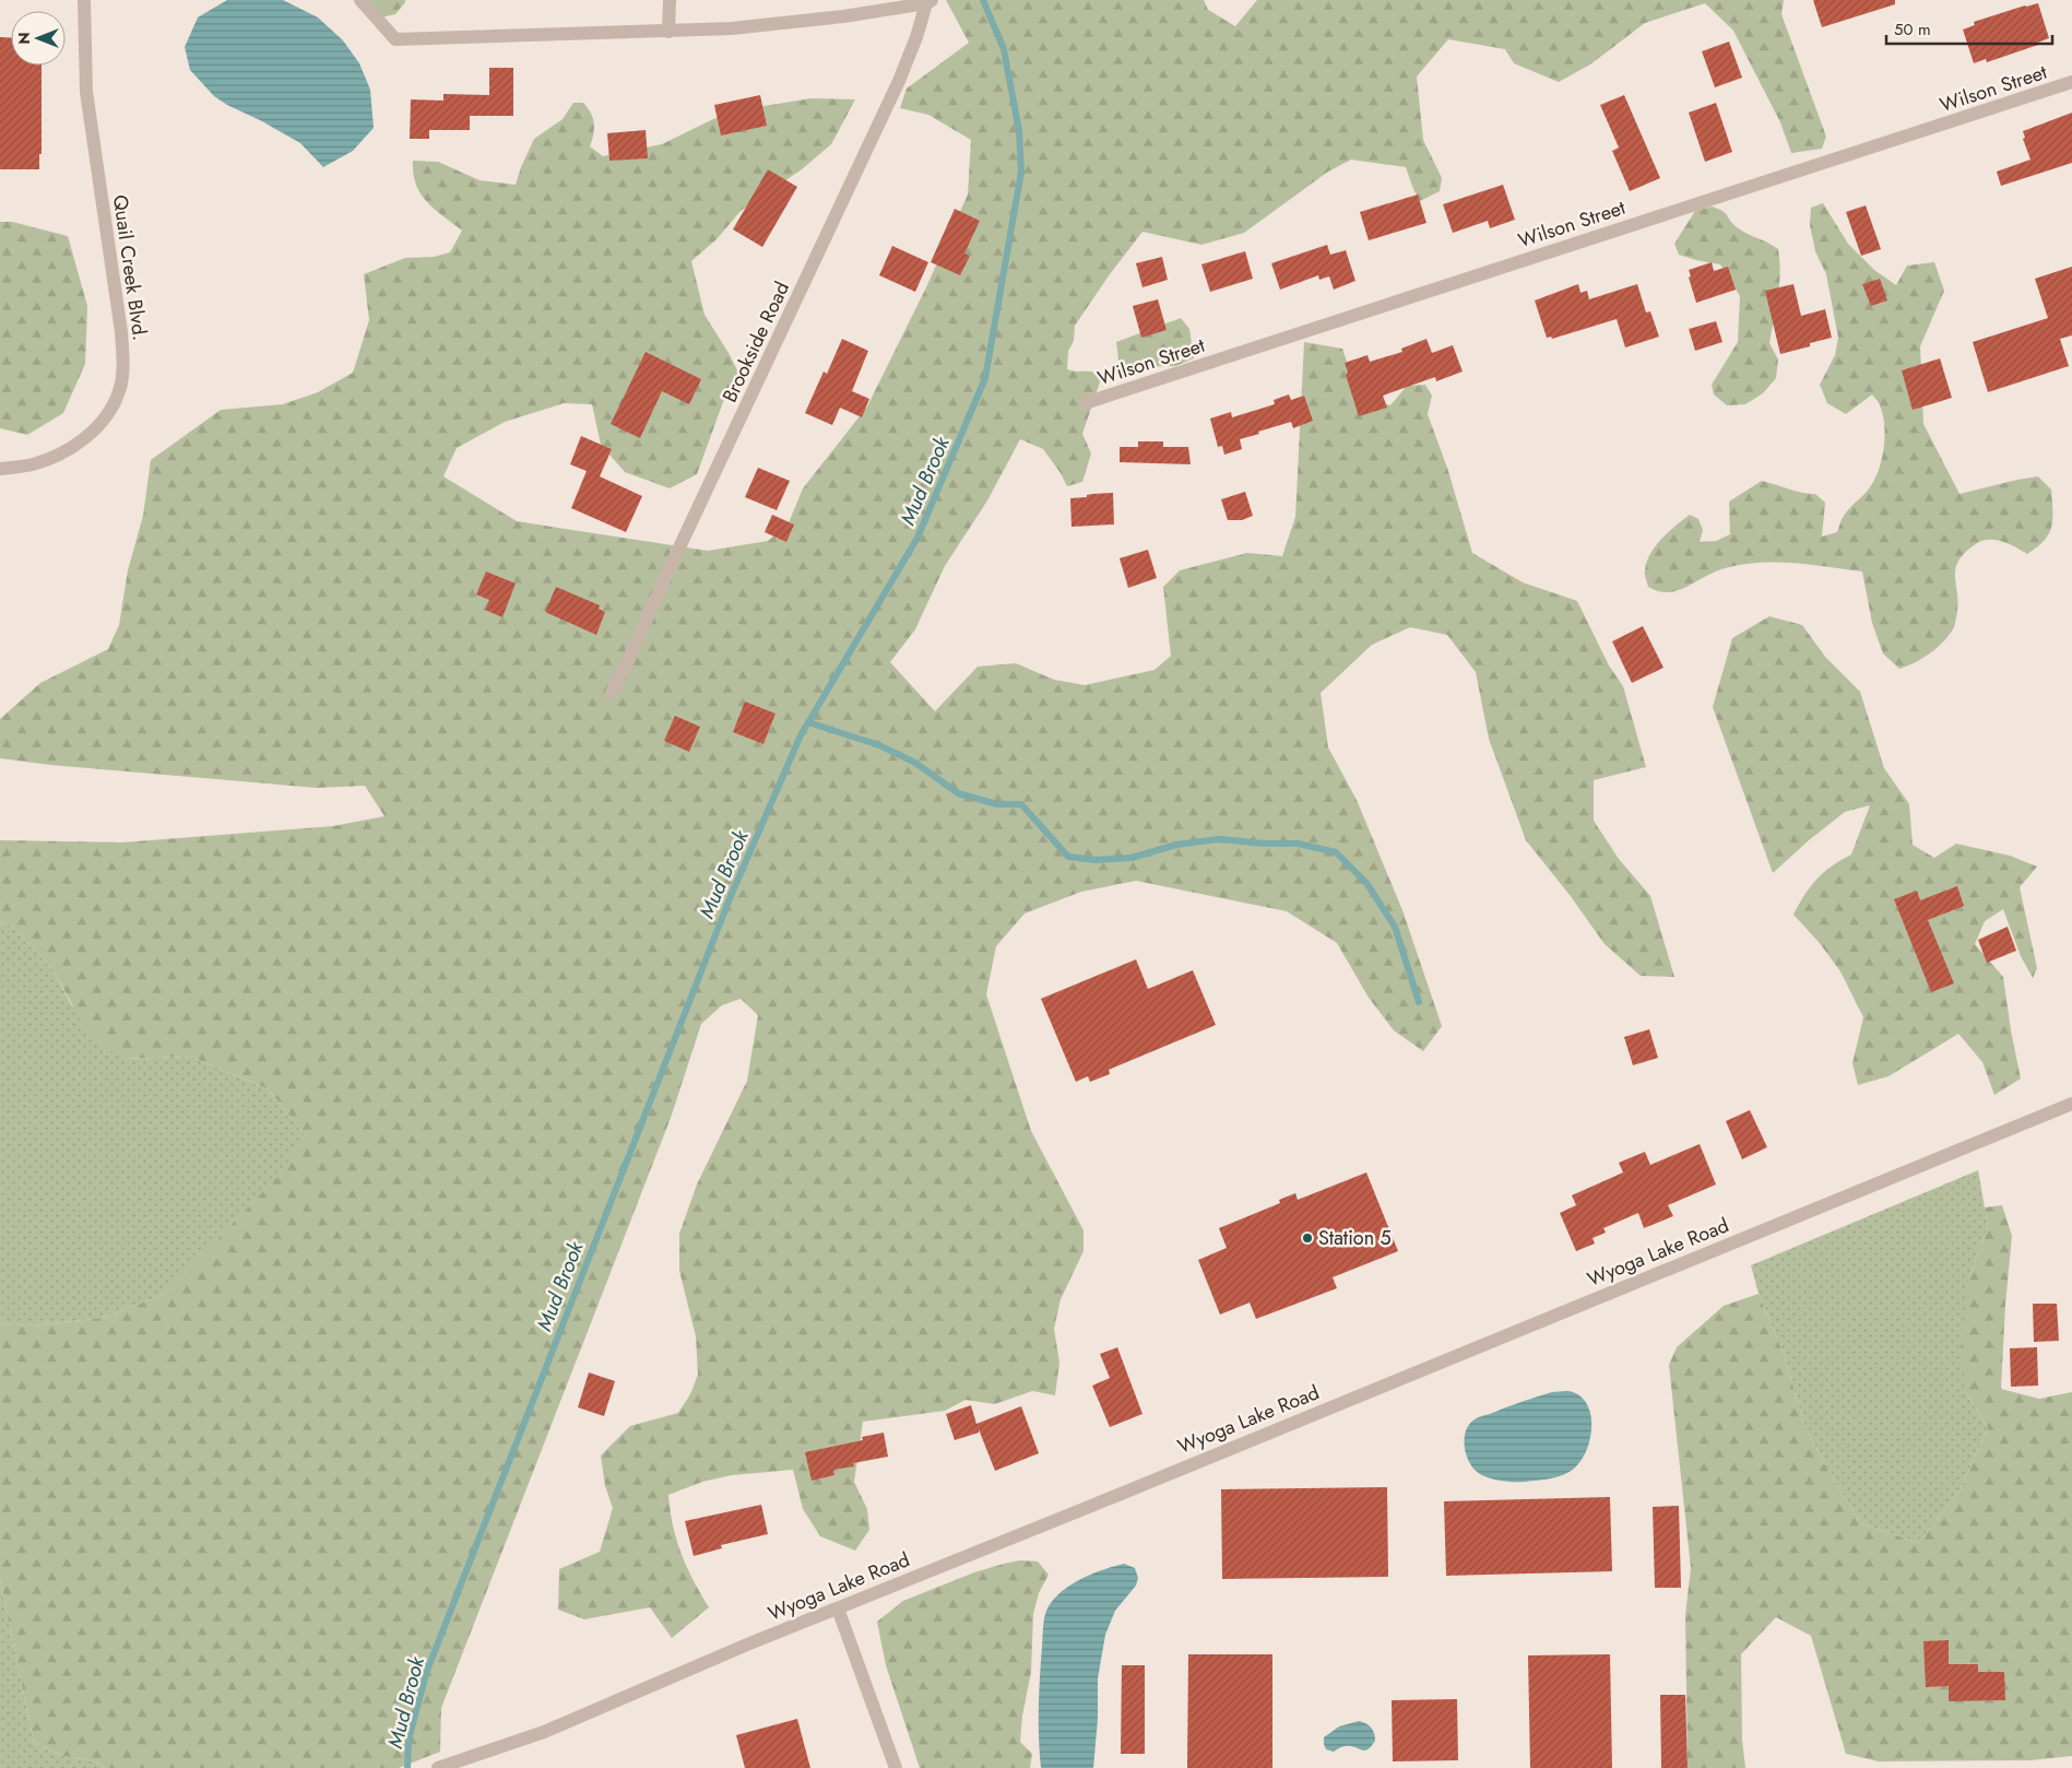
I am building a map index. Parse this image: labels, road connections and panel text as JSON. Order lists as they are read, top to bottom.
{
  "streets": {
    "street": [
      "Wilson Street",
      "Quail Creek Blvd.",
      "Brookside Road",
      "Wyoga Lake Road"
    ]
  },
  "water": ["Mud Brook"],
  "places": ["Station 5"],
  "scale_bar": "50 m",
  "north": "left"
}
